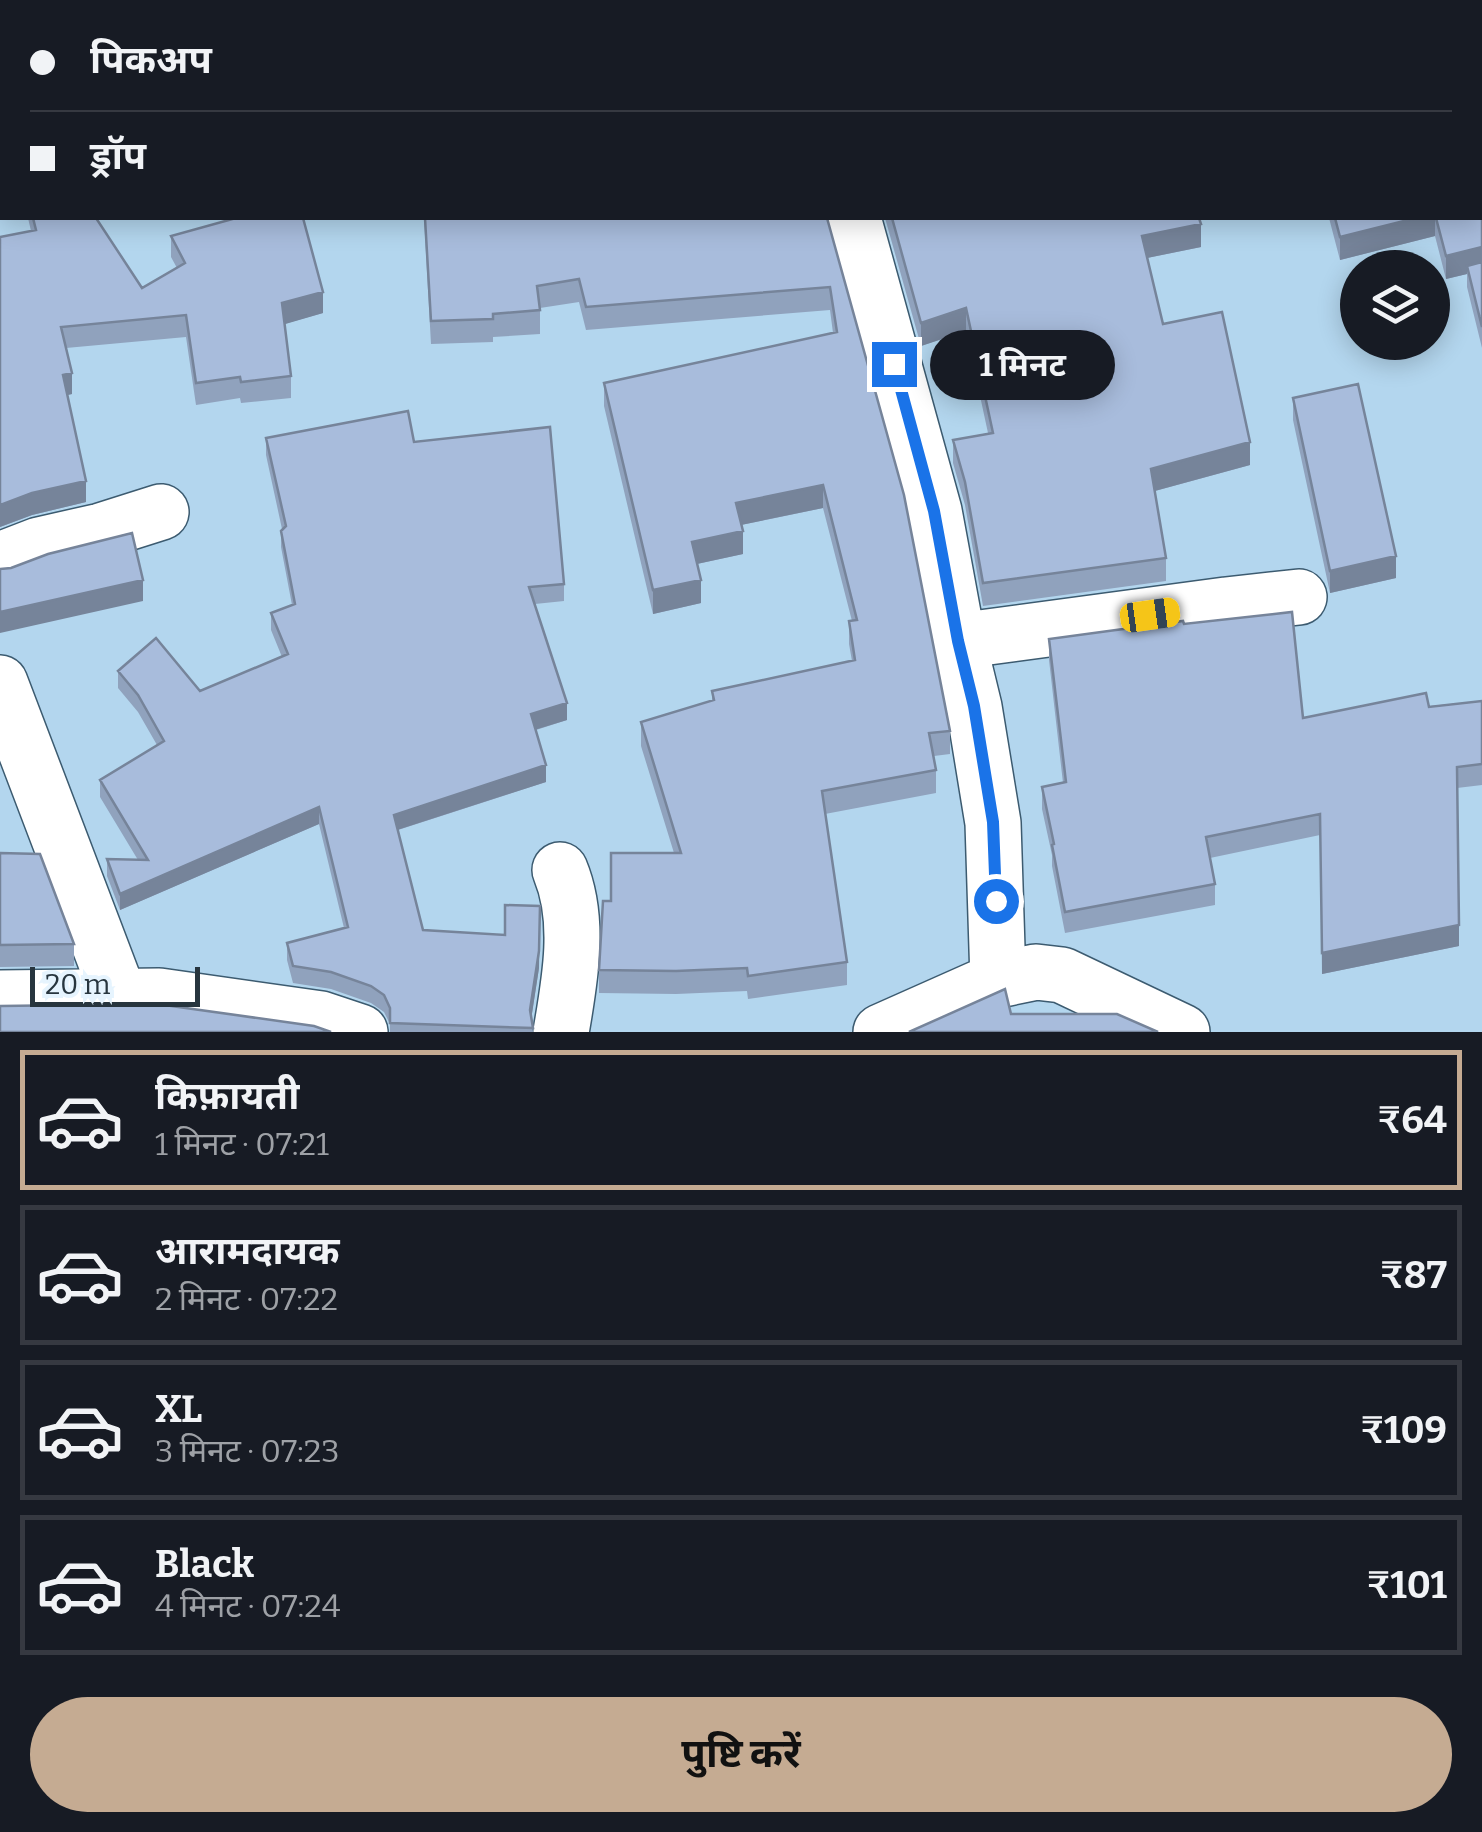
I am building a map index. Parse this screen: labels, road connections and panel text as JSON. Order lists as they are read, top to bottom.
{
  "scale_bar": "20 m",
  "page": {
    "banner": ["पिकअप", "ड्रॉप"],
    "bubble": "1 मिनट",
    "scale": "20 m",
    "list": [
      {
        "name": "किफ़ायती",
        "note": "1 मिनट · 07:21",
        "value": "₹64"
      },
      {
        "name": "आरामदायक",
        "note": "2 मिनट · 07:22",
        "value": "₹87"
      },
      {
        "name": "XL",
        "note": "3 मिनट · 07:23",
        "value": "₹109"
      },
      {
        "name": "Black",
        "note": "4 मिनट · 07:24",
        "value": "₹101"
      }
    ],
    "buttons": "पुष्टि करें"
  }
}
